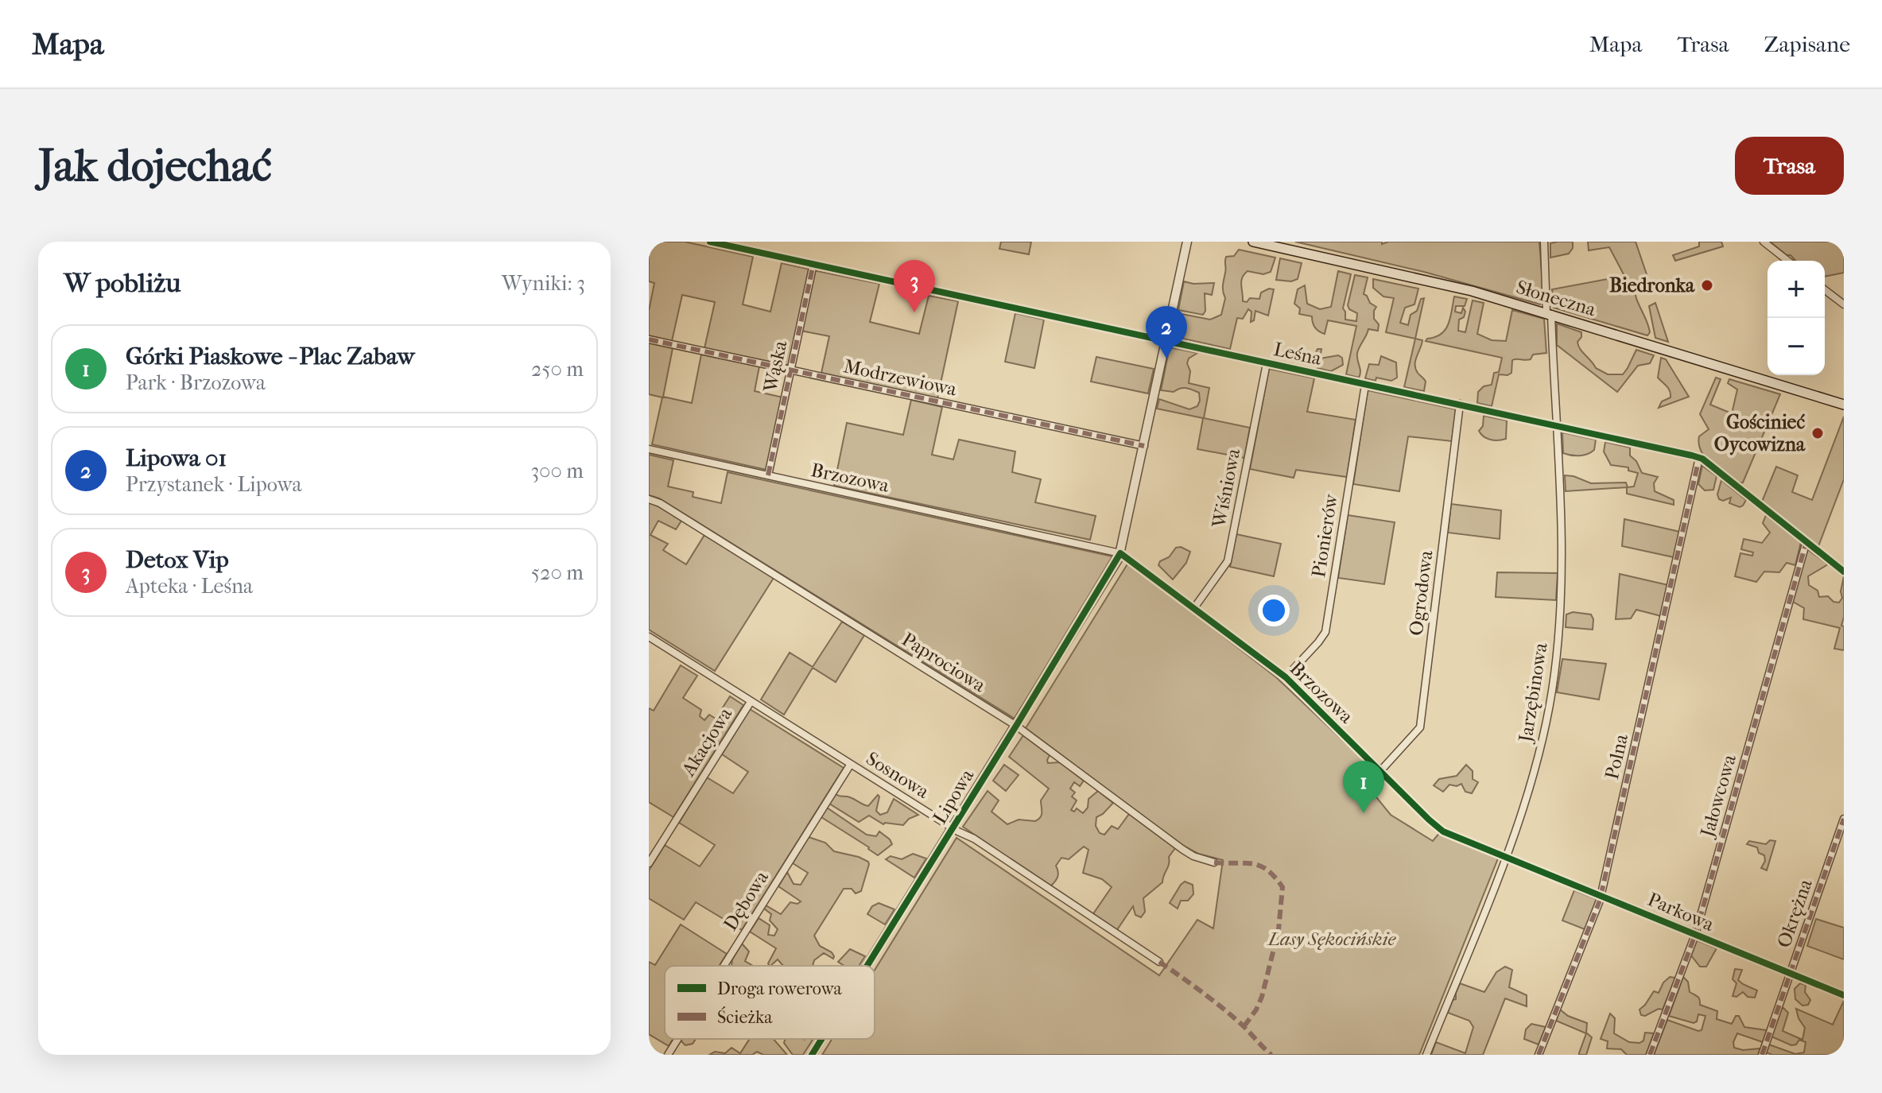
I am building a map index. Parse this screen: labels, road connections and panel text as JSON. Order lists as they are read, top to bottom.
{
  "streets": {
    "main road": ["Słoneczna"],
    "street": [
      "Leśna",
      "Wąska",
      "Modrzewiowa",
      "Brzozowa",
      "Wiśniowa",
      "Pionierów",
      "Ogrodowa",
      "Paprociowa",
      "Jarzębinowa",
      "Akacjowa",
      "Polna",
      "Sosnowa",
      "Jałowcowa",
      "Lipowa",
      "Dębowa",
      "Parkowa",
      "Okrężna"
    ]
  },
  "crossings": [
    ["Słoneczna", "Jarzębinowa"],
    ["Leśna", "Wąska"],
    ["Leśna", "Wiśniowa"],
    ["Leśna", "Pionierów"],
    ["Leśna", "Ogrodowa"],
    ["Leśna", "Jarzębinowa"],
    ["Leśna", "Polna"],
    ["Leśna", "Jałowcowa"],
    ["Leśna", "Lipowa"],
    ["Wąska", "Modrzewiowa"],
    ["Wąska", "Brzozowa"],
    ["Modrzewiowa", "Lipowa"],
    ["Brzozowa", "Wiśniowa"],
    ["Brzozowa", "Pionierów"],
    ["Brzozowa", "Ogrodowa"],
    ["Brzozowa", "Jarzębinowa"],
    ["Brzozowa", "Lipowa"],
    ["Brzozowa", "Parkowa"],
    ["Paprociowa", "Lipowa"],
    ["Jarzębinowa", "Parkowa"],
    ["Akacjowa", "Sosnowa"],
    ["Polna", "Parkowa"],
    ["Sosnowa", "Lipowa"],
    ["Sosnowa", "Dębowa"],
    ["Jałowcowa", "Parkowa"],
    ["Parkowa", "Okrężna"]
  ],
  "parks": ["Lasy Sękocińskie"],
  "places": ["Biedronka", "Gościnieć Oycowizna"],
  "legend": ["Droga rowerowa", "Ścieżka"],
  "page": {
    "header": "Mapa",
    "nav": ["Mapa", "Trasa", "Zapisane"],
    "buttons": "Trasa",
    "title": "Jak dojechać",
    "heading": ["W pobliżu", "Wyniki: 3"],
    "pins": ["3", "2", "1"],
    "map_buttons": ["+", "−"],
    "list": [
      {
        "mark": "1",
        "name": "Górki Piaskowe - Plac Zabaw",
        "note": "Park · Brzozowa",
        "value": "250 m"
      },
      {
        "mark": "2",
        "name": "Lipowa 01",
        "note": "Przystanek · Lipowa",
        "value": "300 m"
      },
      {
        "mark": "3",
        "name": "Detox Vip",
        "note": "Apteka · Leśna",
        "value": "520 m"
      }
    ]
  }
}
